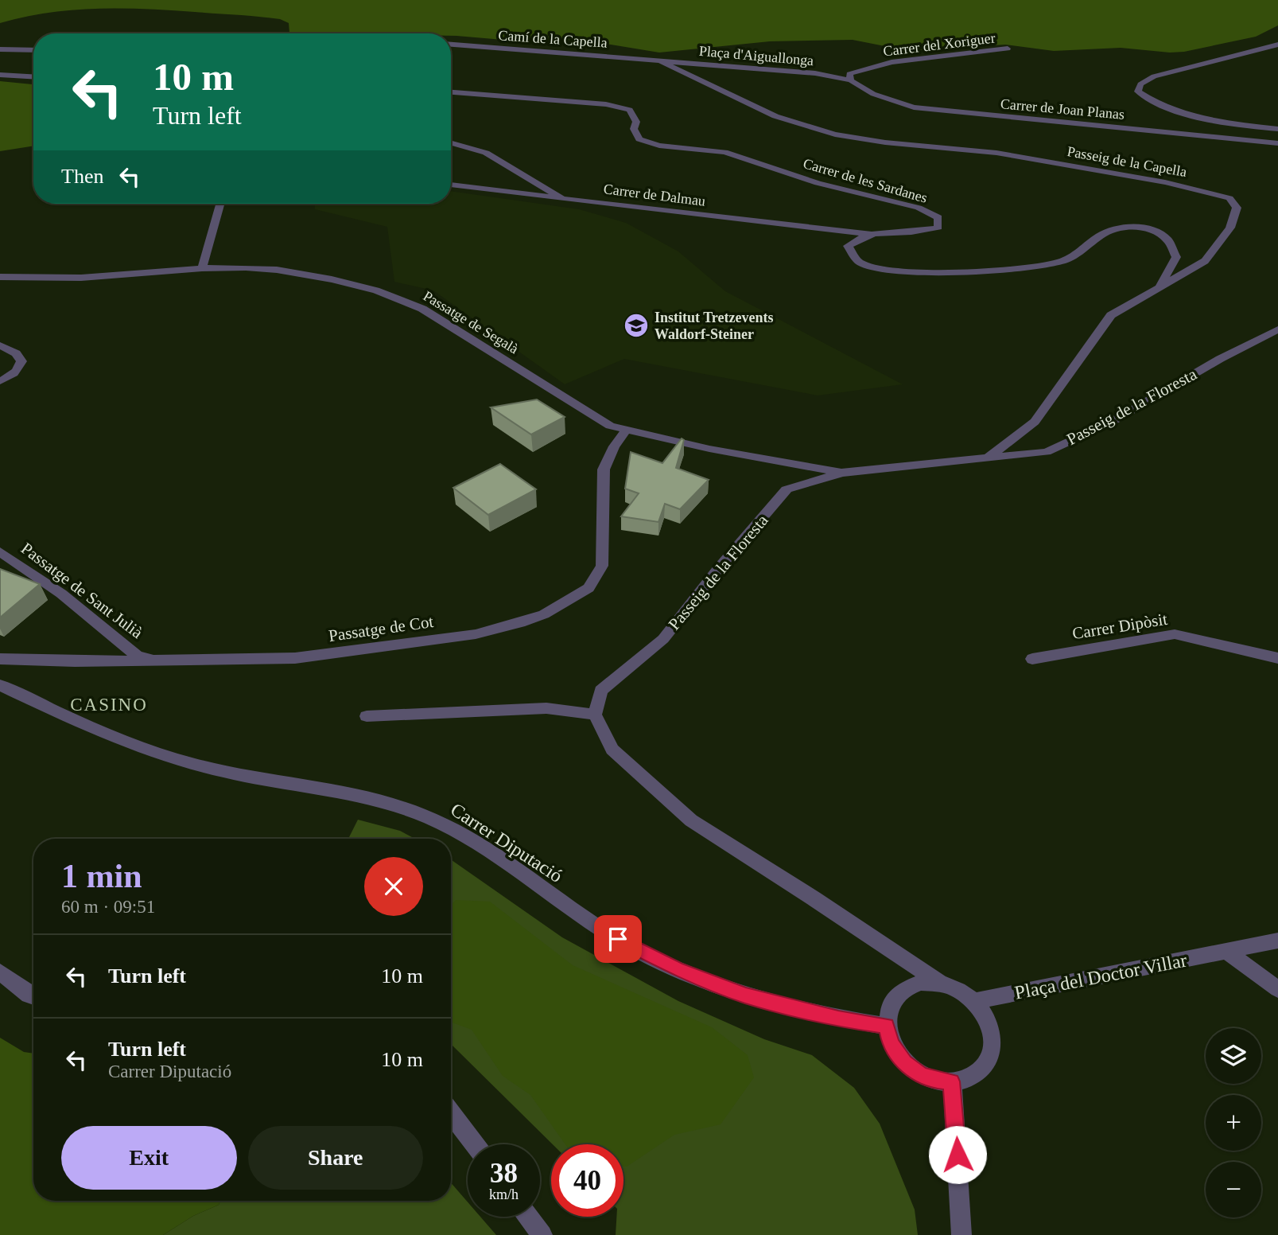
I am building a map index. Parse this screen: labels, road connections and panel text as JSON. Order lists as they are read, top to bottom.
{
  "streets": {
    "street": [
      "Camí de la Capella",
      "Carrer del Xoriguer",
      "Plaça d'Aiguallonga",
      "Carrer de Joan Planas",
      "Passeig de la Capella",
      "Carrer de les Sardanes",
      "Carrer de Dalmau",
      "Passatge de Segalà",
      "Passeig de la Floresta",
      "Passatge de Sant Julià",
      "Carrer Dipòsit",
      "Passatge de Cot",
      "Carrer Diputació",
      "Plaça del Doctor Villar"
    ]
  },
  "crossings": [
    ["Camí de la Capella", "Plaça d'Aiguallonga"],
    ["Camí de la Capella", "Passeig de la Capella"],
    ["Carrer del Xoriguer", "Plaça d'Aiguallonga"],
    ["Carrer del Xoriguer", "Carrer de Joan Planas"],
    ["Plaça d'Aiguallonga", "Carrer de Joan Planas"],
    ["Plaça d'Aiguallonga", "Passeig de la Capella"],
    ["Passeig de la Capella", "Carrer de les Sardanes"],
    ["Passeig de la Capella", "Passeig de la Floresta"],
    ["Carrer de les Sardanes", "Carrer de Dalmau"],
    ["Passatge de Segalà", "Passeig de la Floresta"],
    ["Passatge de Segalà", "Passatge de Cot"],
    ["Passatge de Sant Julià", "Passatge de Cot"],
    ["Carrer Diputació", "Plaça del Doctor Villar"]
  ],
  "districts": ["CASINO"],
  "places": {
    "school or university": ["Institut Tretzevents Waldorf-Steiner"]
  },
  "page": {
    "turn": ["10 m", "Turn left"],
    "then": "Then",
    "heading": ["1 min", "60 m · 09:51"],
    "list": [
      {
        "name": "Turn left",
        "value": "10 m"
      },
      {
        "name": "Turn left",
        "note": "Carrer Diputació",
        "value": "10 m"
      }
    ],
    "map_buttons": ["+", "−"],
    "buttons": ["Exit", "Share"],
    "speed": "38 km/h",
    "limit": "40"
  }
}
